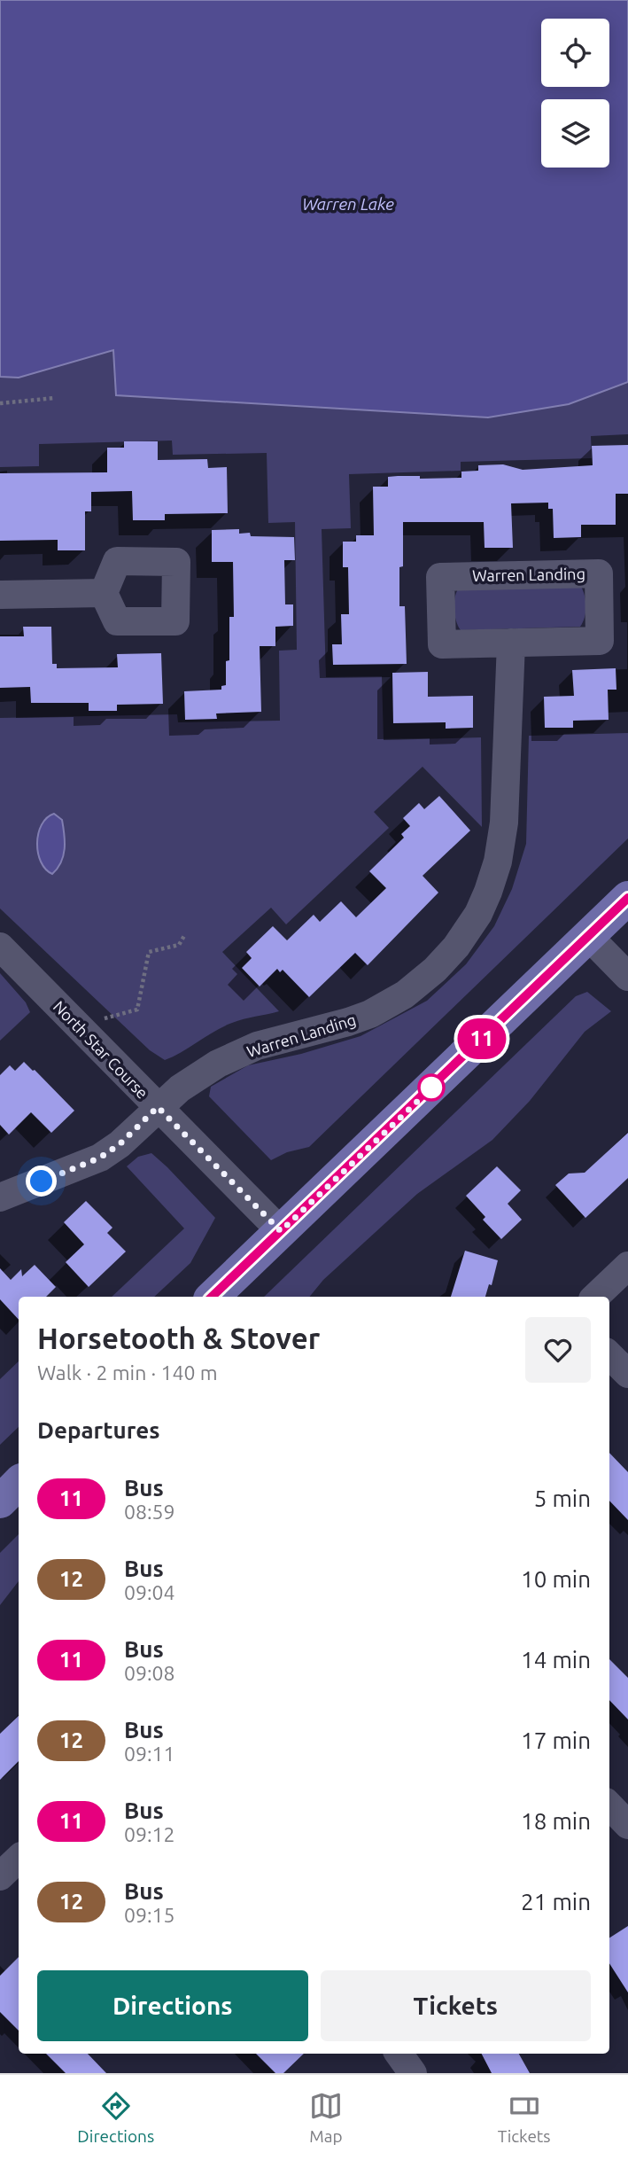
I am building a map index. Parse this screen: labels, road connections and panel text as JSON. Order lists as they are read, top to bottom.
{
  "streets": {
    "street": ["Warren Landing", "North Star Course"]
  },
  "crossings": [
    ["Warren Landing", "North Star Course"]
  ],
  "water": ["Warren Lake"],
  "lines": ["bus line 11"],
  "page": {
    "on_map": "11",
    "heading": [
      ["Horsetooth & Stover", "Walk · 2 min · 140 m"],
      "Departures"
    ],
    "list": [
      {
        "mark": "11",
        "name": "Bus",
        "note": "08:59",
        "value": "5 min"
      },
      {
        "mark": "12",
        "name": "Bus",
        "note": "09:04",
        "value": "10 min"
      },
      {
        "mark": "11",
        "name": "Bus",
        "note": "09:08",
        "value": "14 min"
      },
      {
        "mark": "12",
        "name": "Bus",
        "note": "09:11",
        "value": "17 min"
      },
      {
        "mark": "11",
        "name": "Bus",
        "note": "09:12",
        "value": "18 min"
      },
      {
        "mark": "12",
        "name": "Bus",
        "note": "09:15",
        "value": "21 min"
      }
    ],
    "buttons": ["Directions", "Tickets"],
    "tabs": ["Directions", "Map", "Tickets"]
  }
}
